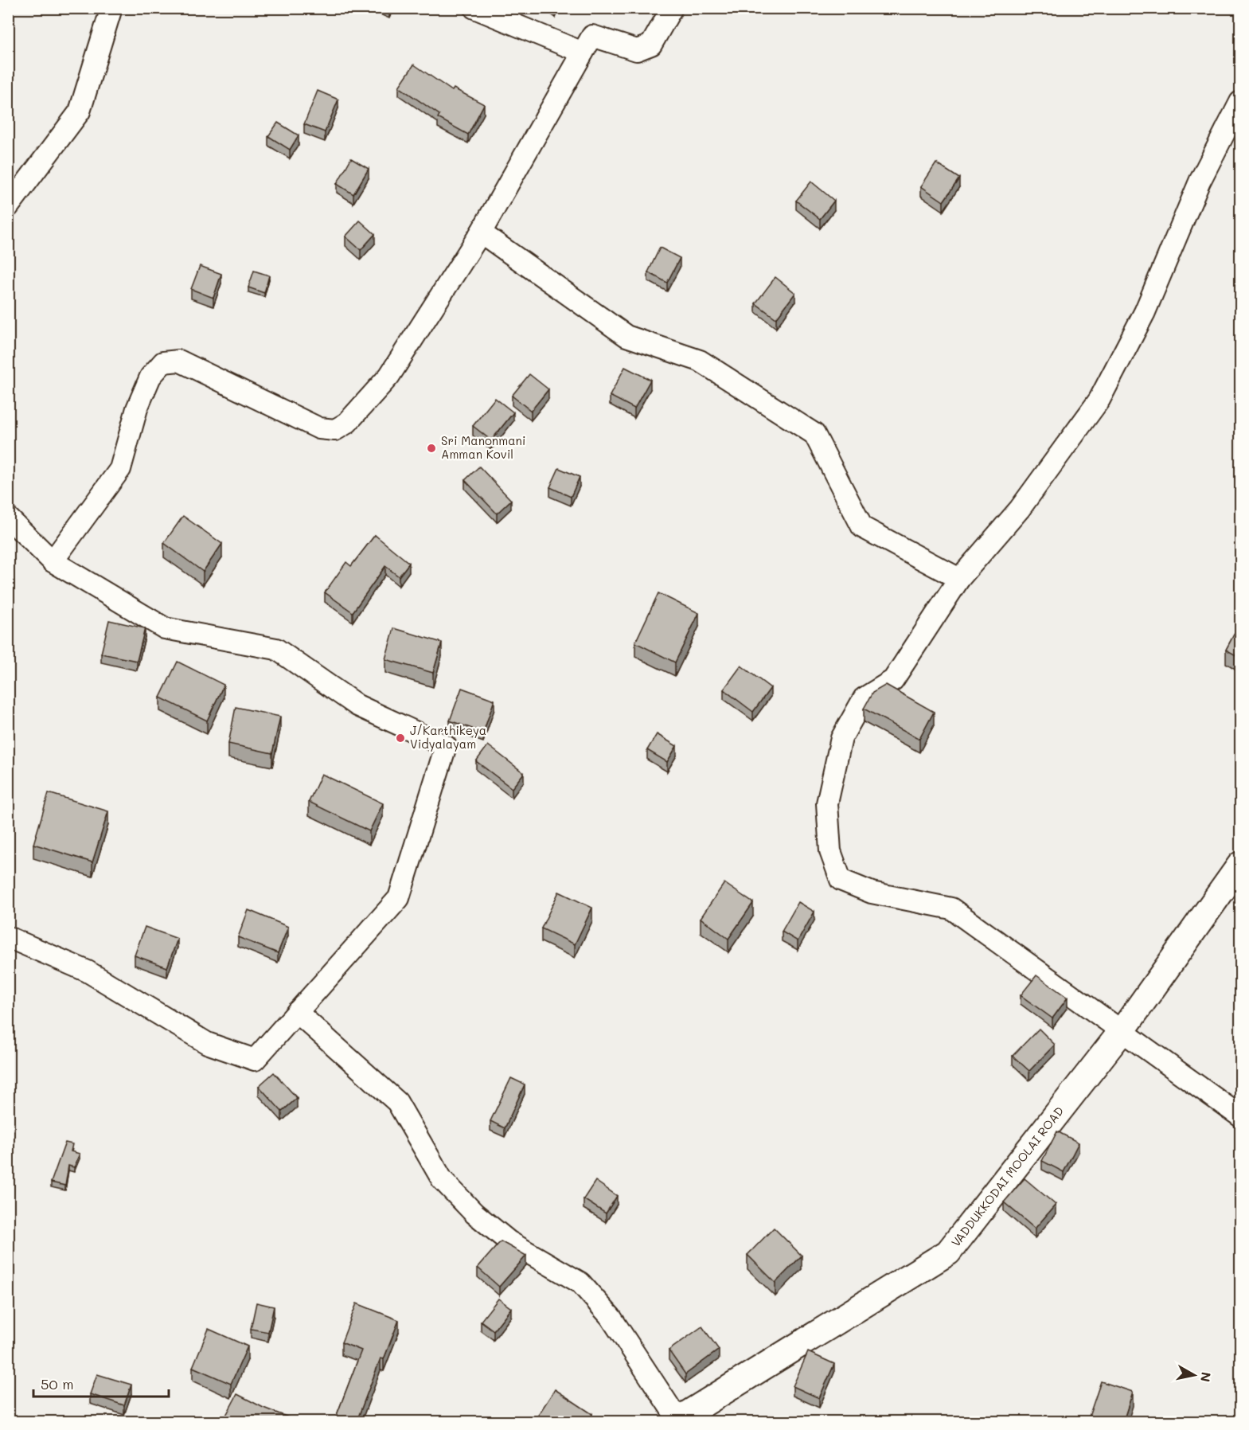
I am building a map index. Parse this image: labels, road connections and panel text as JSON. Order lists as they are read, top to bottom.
{
  "streets": {
    "street": ["VADDUKKODAI MOOLAI ROAD"]
  },
  "places": ["Sri Manonmani Amman Kovil", "J/Karthikeya Vidyalayam"],
  "scale_bar": "50 m",
  "north": "right"
}
